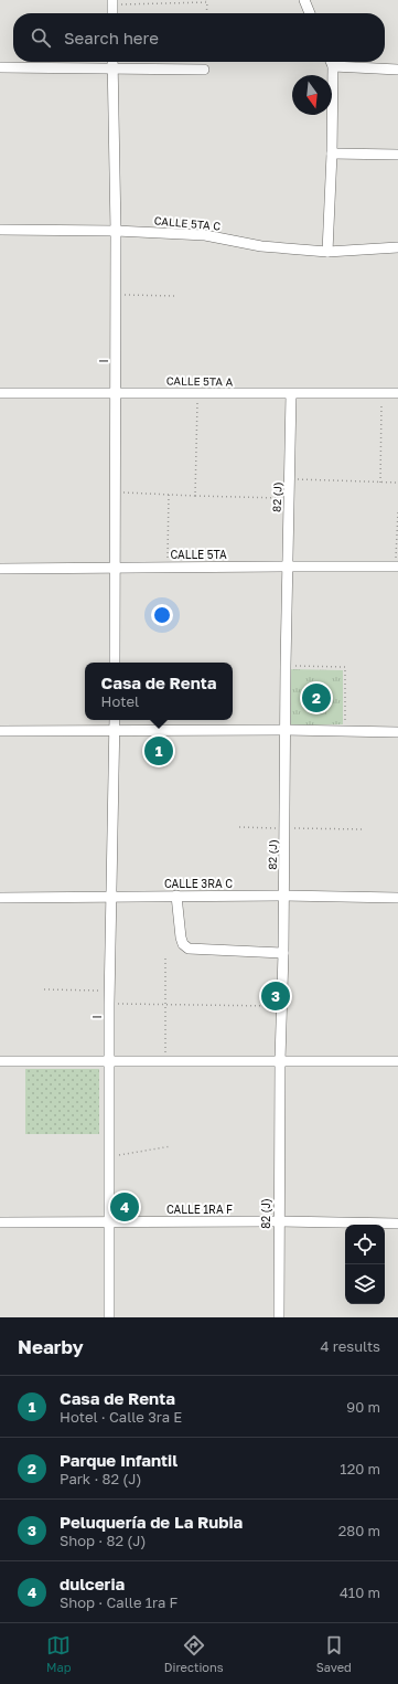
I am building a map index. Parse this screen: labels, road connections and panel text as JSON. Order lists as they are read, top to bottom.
{
  "streets": {
    "street": [
      "CALLE 5TA C",
      "I",
      "CALLE 5TA A",
      "82 (J)",
      "CALLE 5TA",
      "CALLE 3RA C",
      "CALLE 1RA F"
    ]
  },
  "crossings": [
    ["CALLE 5TA C", "I"],
    ["I", "CALLE 5TA A"],
    ["I", "CALLE 5TA"],
    ["I", "CALLE 3RA C"],
    ["I", "CALLE 1RA F"],
    ["CALLE 5TA A", "82 (J)"],
    ["82 (J)", "CALLE 5TA"],
    ["82 (J)", "CALLE 3RA C"],
    ["82 (J)", "CALLE 1RA F"]
  ],
  "north": "bottom",
  "page": {
    "search": "Search here",
    "popup": ["Casa de Renta", "Hotel"],
    "pins": [
      "2",
      "1",
      "3",
      "4"
    ],
    "heading": ["Nearby", "4 results"],
    "list": [
      {
        "mark": "1",
        "name": "Casa de Renta",
        "note": "Hotel · Calle 3ra E",
        "value": "90 m"
      },
      {
        "mark": "2",
        "name": "Parque Infantil",
        "note": "Park · 82 (J)",
        "value": "120 m"
      },
      {
        "mark": "3",
        "name": "Peluquería de La Rubia",
        "note": "Shop · 82 (J)",
        "value": "280 m"
      },
      {
        "mark": "4",
        "name": "dulceria",
        "note": "Shop · Calle 1ra F",
        "value": "410 m"
      }
    ],
    "nav": ["Map", "Directions", "Saved"]
  }
}
